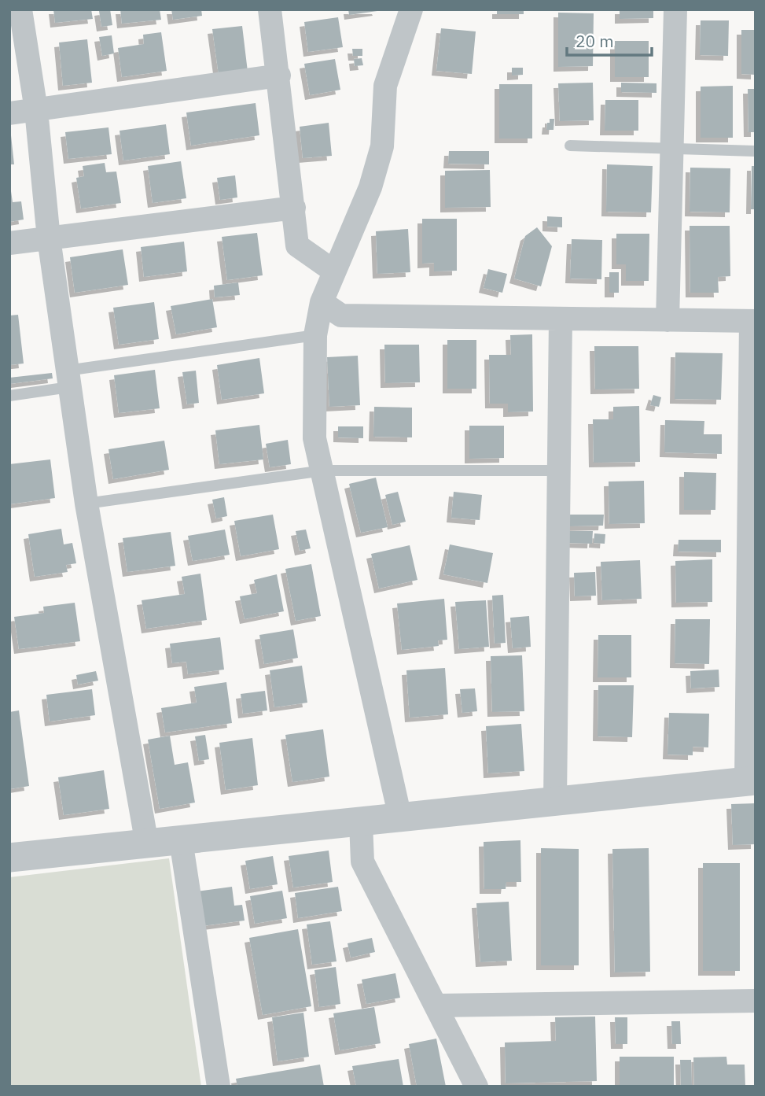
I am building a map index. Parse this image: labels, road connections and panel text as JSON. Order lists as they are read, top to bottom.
{
  "scale_bar": "20 m"
}
